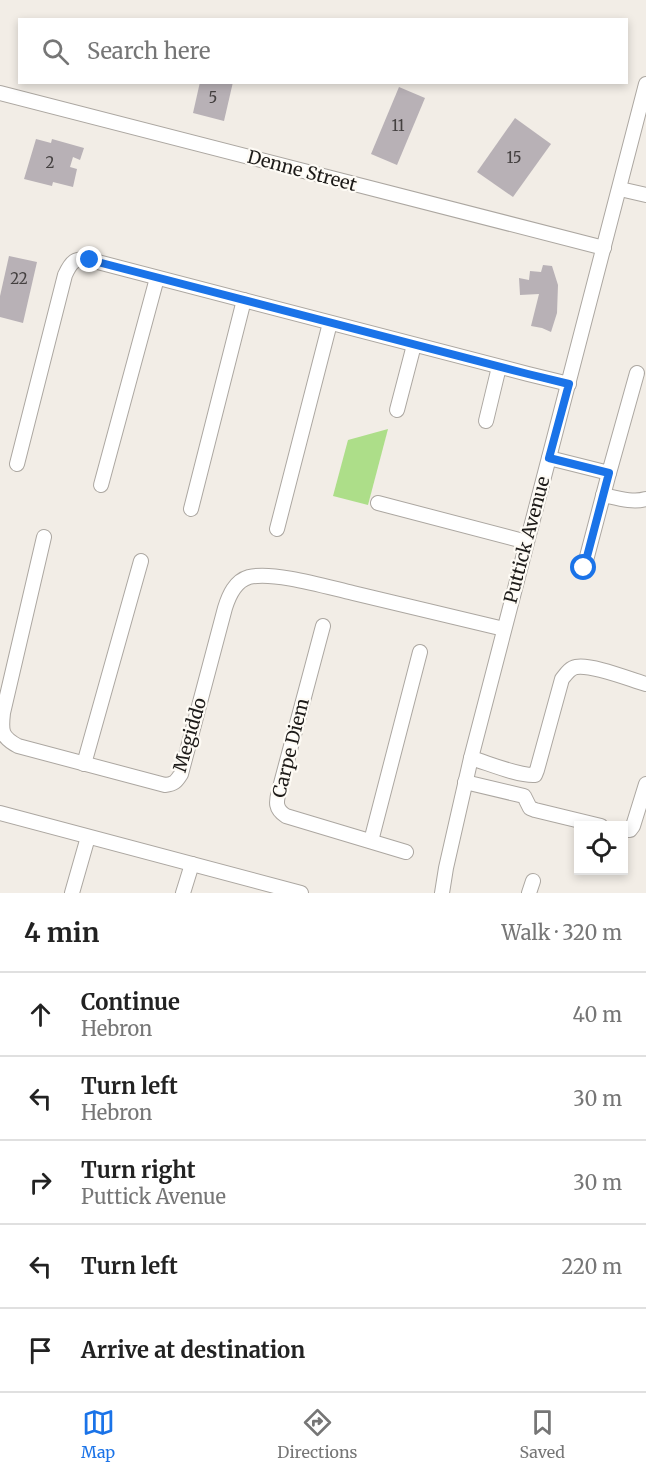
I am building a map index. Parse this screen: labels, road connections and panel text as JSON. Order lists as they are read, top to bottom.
{
  "streets": {
    "street": [
      "Denne Street",
      "Puttick Avenue",
      "Megiddo",
      "Carpe Diem"
    ]
  },
  "crossings": [
    ["Denne Street", "Puttick Avenue"],
    ["Puttick Avenue", "Megiddo"]
  ],
  "house_numbers": [
    "5",
    "11",
    "15",
    "2",
    "22"
  ],
  "page": {
    "search": "Search here",
    "heading": ["4 min", "Walk · 320 m"],
    "list": [
      ["Continue", "Hebron", "40 m"],
      ["Turn left", "Hebron", "30 m"],
      ["Turn right", "Puttick Avenue", "30 m"],
      ["Turn left", "220 m"],
      "Arrive at destination"
    ],
    "nav": ["Map", "Directions", "Saved"]
  }
}
